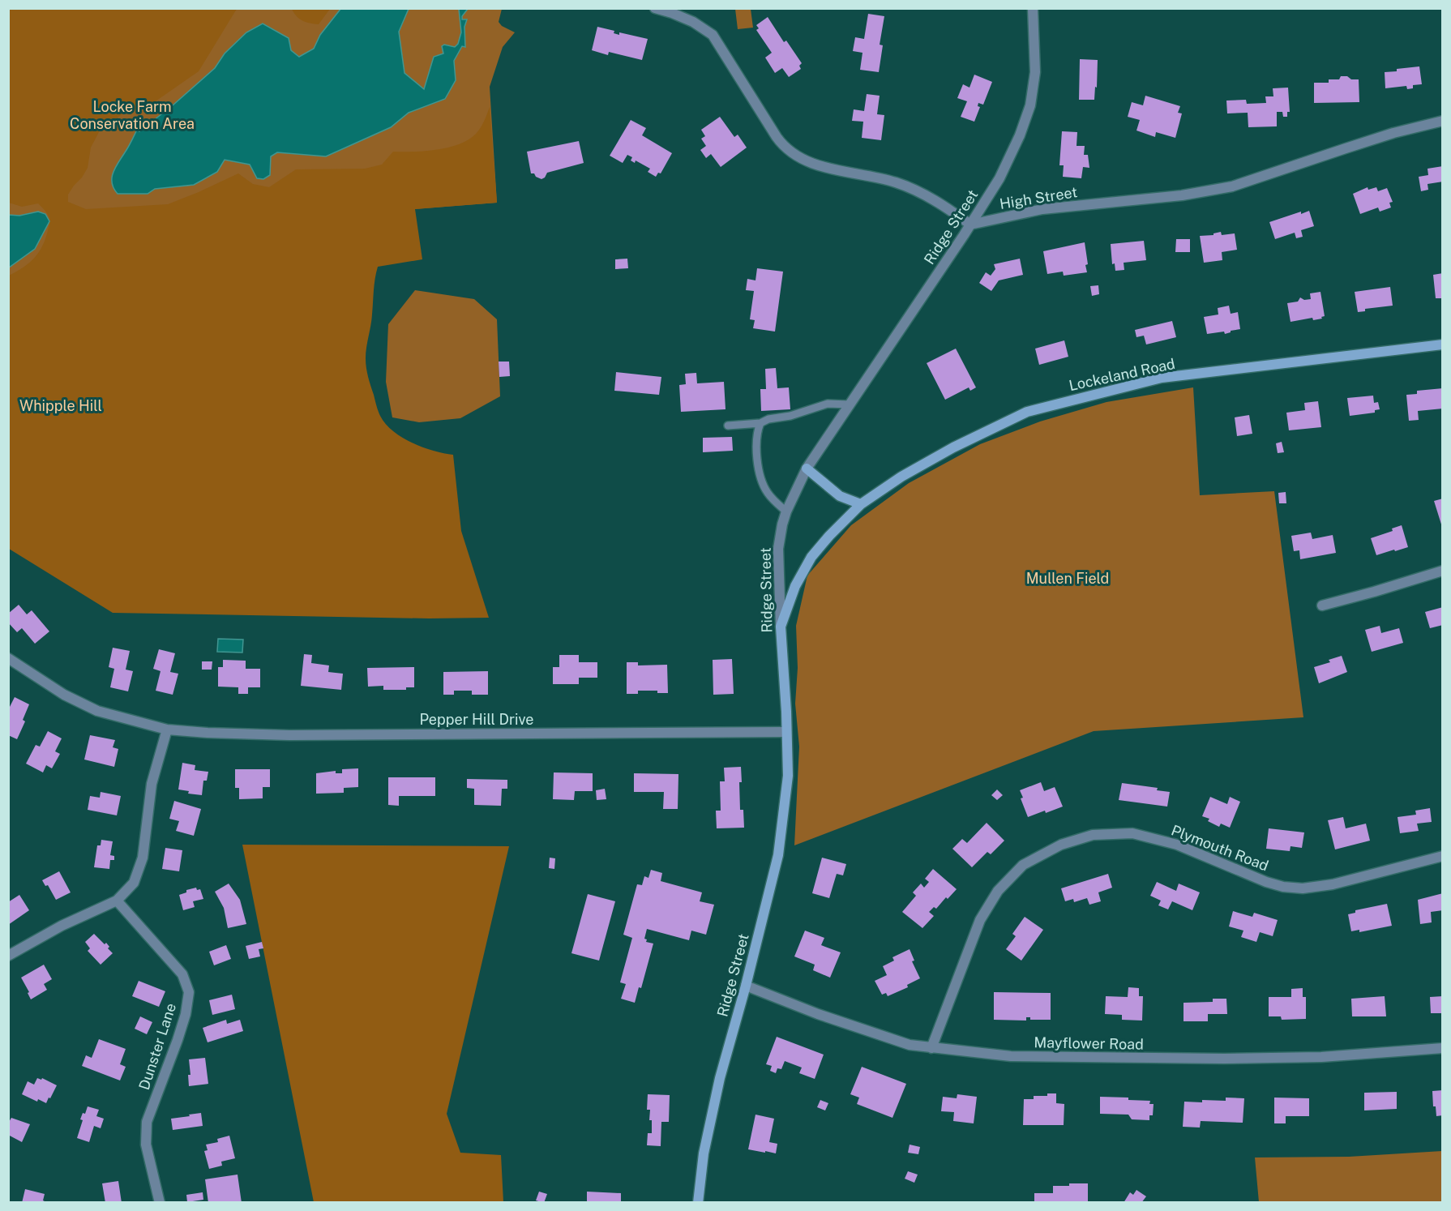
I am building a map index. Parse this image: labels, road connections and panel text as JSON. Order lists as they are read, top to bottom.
{
  "streets": {
    "main road": ["Ridge Street", "Lockeland Road"],
    "street": [
      "High Street",
      "Pepper Hill Drive",
      "Plymouth Road",
      "Mayflower Road",
      "Dunster Lane"
    ]
  },
  "crossings": [
    ["High Street", "Ridge Street"],
    ["Ridge Street", "Lockeland Road"],
    ["Ridge Street", "Pepper Hill Drive"],
    ["Ridge Street", "Mayflower Road"],
    ["Plymouth Road", "Mayflower Road"]
  ],
  "parks": ["Locke Farm Conservation Area", "Whipple Hill", "Mullen Field"]
}
